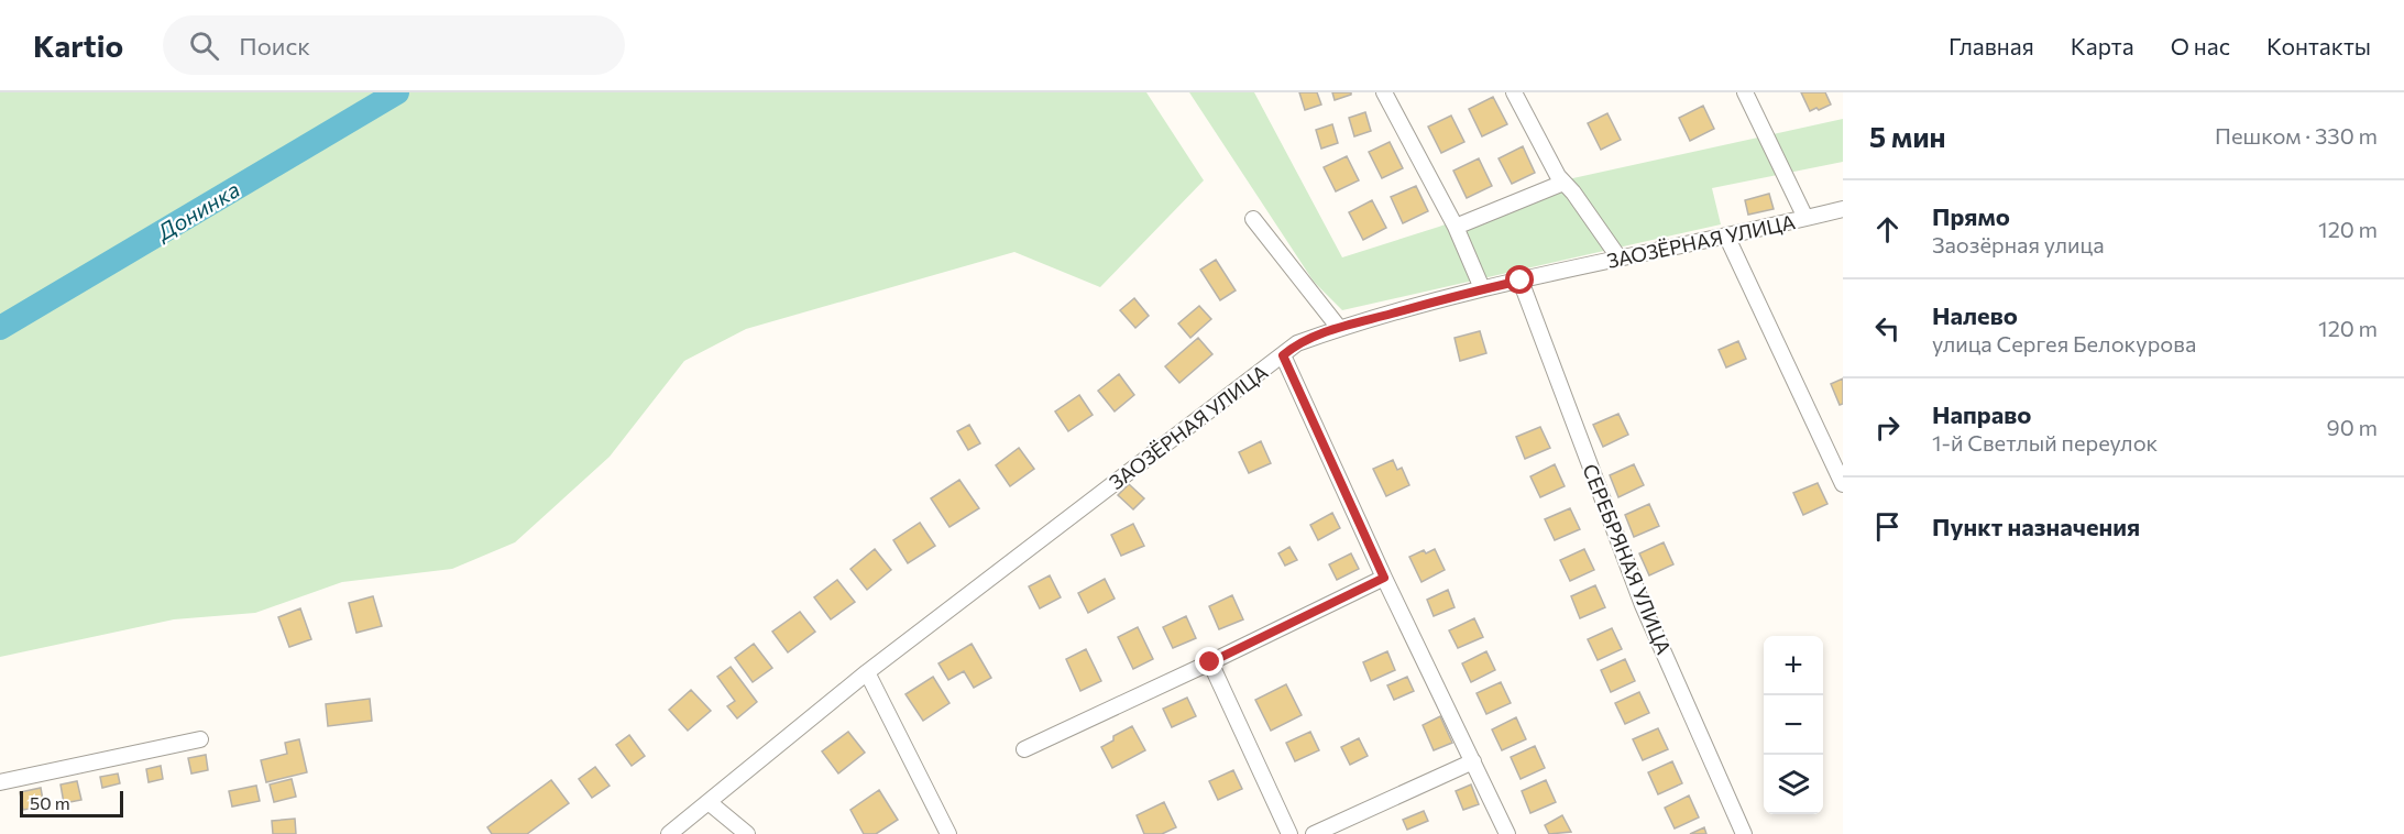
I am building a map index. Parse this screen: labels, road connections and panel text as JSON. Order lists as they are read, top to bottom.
{
  "streets": {
    "street": ["ЗАОЗЁРНАЯ УЛИЦА", "СЕРЕБРЯНАЯ УЛИЦА"]
  },
  "crossings": [
    ["ЗАОЗЁРНАЯ УЛИЦА", "СЕРЕБРЯНАЯ УЛИЦА"]
  ],
  "water": ["Донинка"],
  "scale_bar": "50 m",
  "page": {
    "header": "Kartio",
    "search": "Поиск",
    "nav": [
      "Главная",
      "Карта",
      "О нас",
      "Контакты"
    ],
    "heading": ["5 мин", "Пешком · 330 m"],
    "list": [
      ["Прямо", "Заозёрная улица", "120 m"],
      ["Налево", "улица Сергея Белокурова", "120 m"],
      ["Направо", "1-й Светлый переулок", "90 m"],
      "Пункт назначения"
    ],
    "map_buttons": ["+", "−"],
    "scale": "50 m"
  }
}
